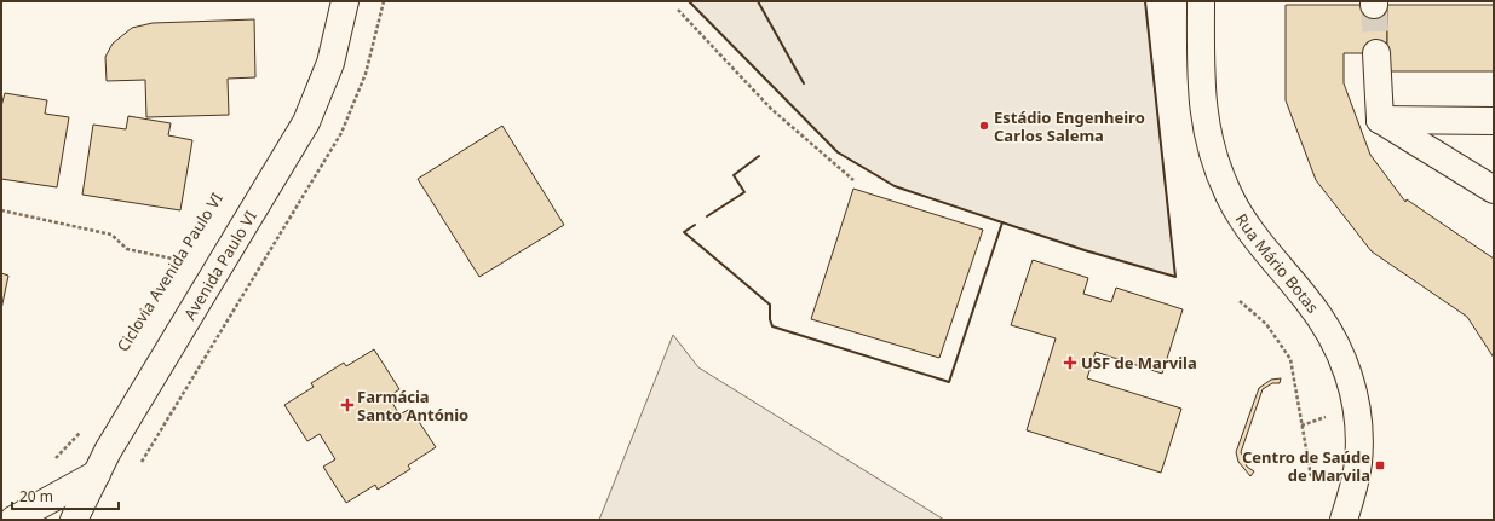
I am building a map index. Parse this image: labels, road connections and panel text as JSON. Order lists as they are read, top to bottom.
{
  "streets": {
    "street": ["Rua Mário Botas", "Avenida Paulo VI"]
  },
  "places": {
    "other": ["Estádio Engenheiro Carlos Salema"],
    "health": ["USF de Marvila", "Farmácia Santo António"],
    "transit": ["Centro de Saúde de Marvila"]
  },
  "scale_bar": "20 m"
}
